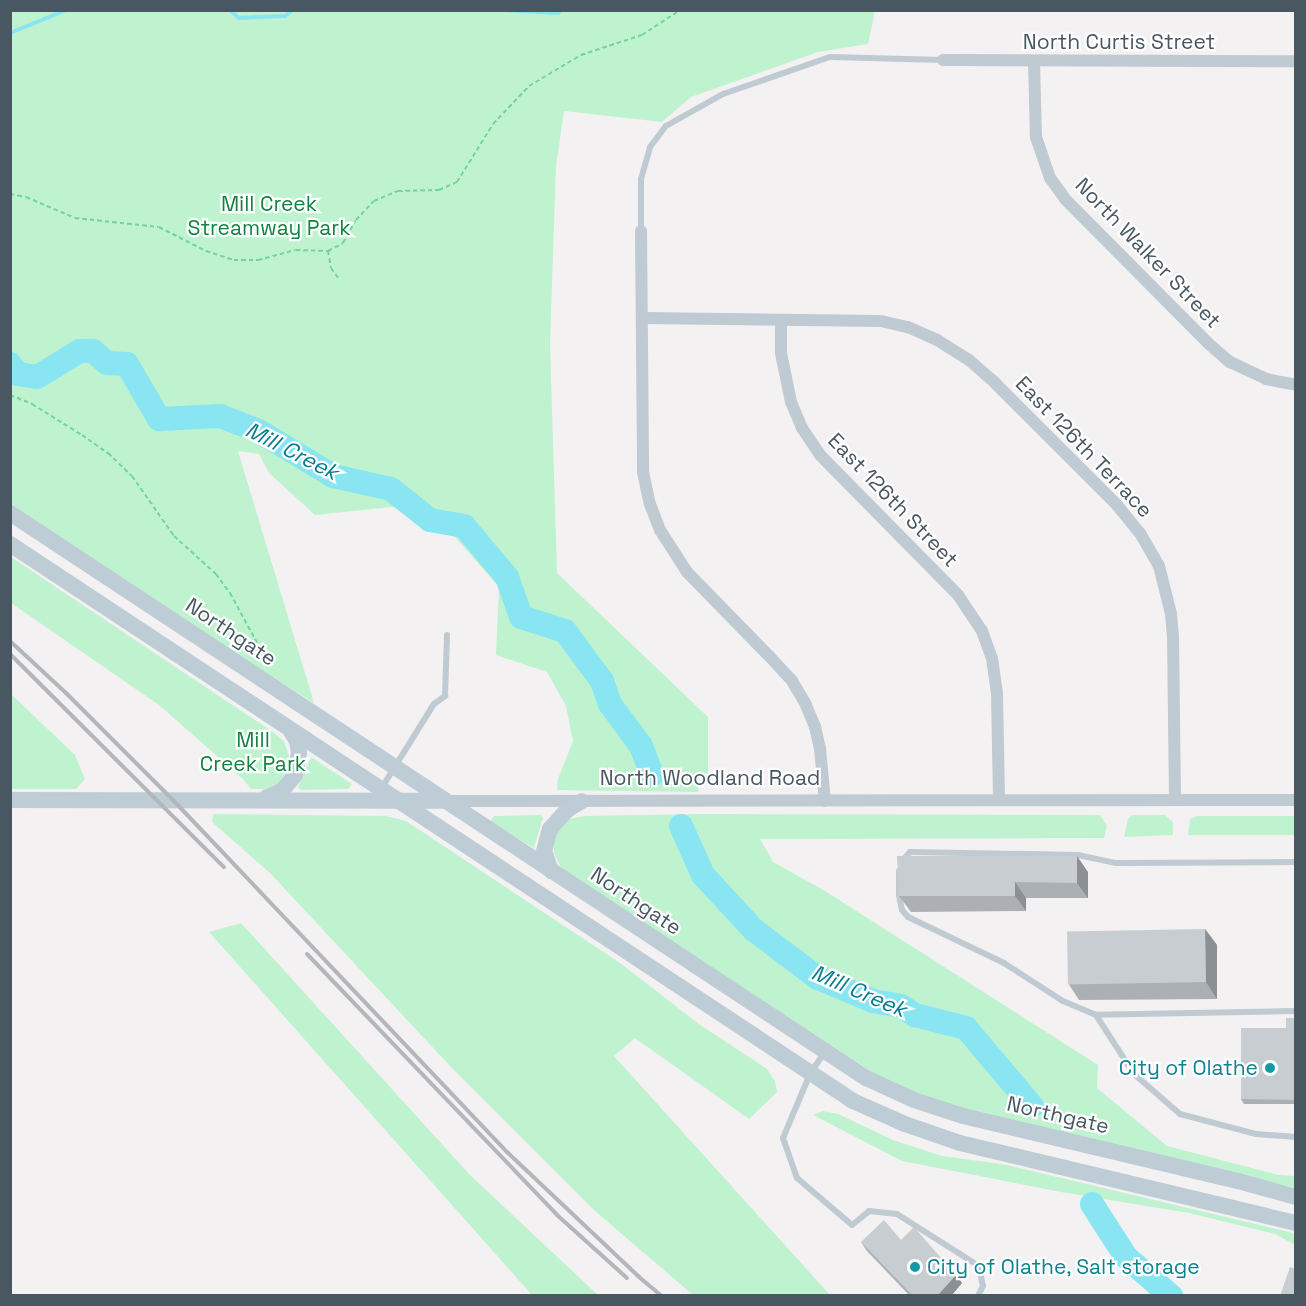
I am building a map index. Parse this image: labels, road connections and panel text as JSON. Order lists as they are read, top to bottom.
{
  "streets": {
    "main road": ["Northgate", "North Woodland Road"],
    "street": [
      "North Curtis Street",
      "North Walker Street",
      "East 126th Terrace",
      "East 126th Street"
    ]
  },
  "crossings": [
    ["North Curtis Street", "North Walker Street"],
    ["East 126th Terrace", "East 126th Street"],
    ["East 126th Terrace", "North Woodland Road"],
    ["East 126th Street", "North Woodland Road"],
    ["Northgate", "North Woodland Road"]
  ],
  "water": ["Mill Creek"],
  "parks": ["Mill Creek Streamway Park", "Mill Creek Park"],
  "places": ["City of Olathe", "City of Olathe, Salt storage"]
}
